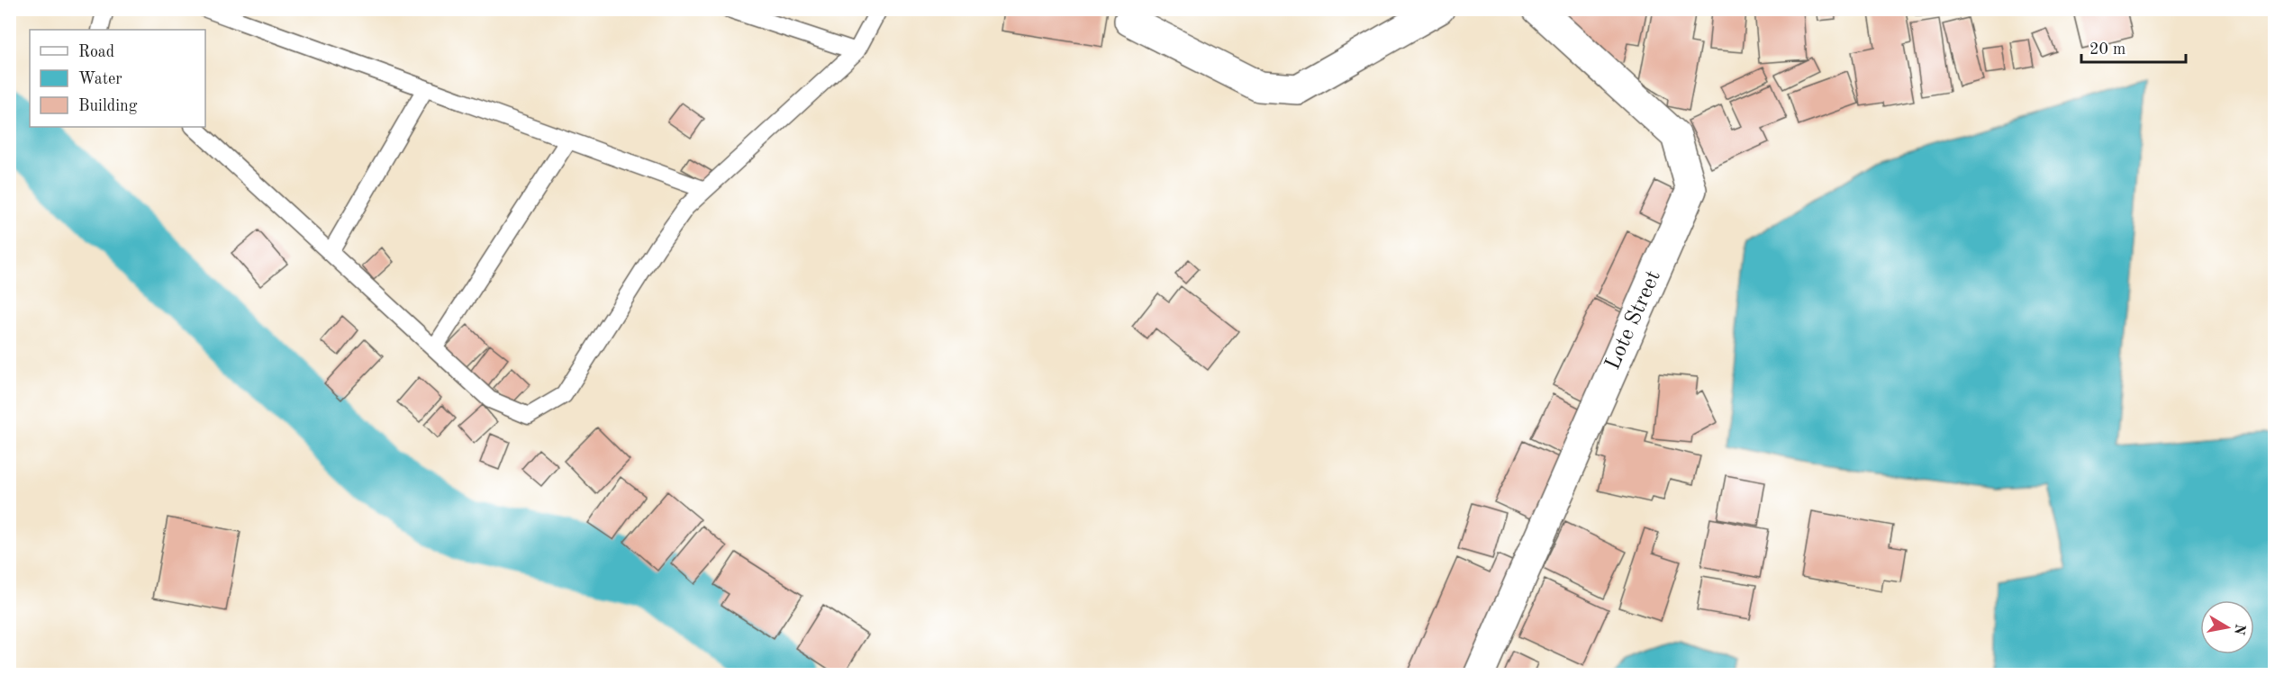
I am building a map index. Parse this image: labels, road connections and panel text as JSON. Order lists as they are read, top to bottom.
{
  "streets": {
    "street": ["Lote Street"]
  },
  "legend": ["Road", "Water", "Building"],
  "scale_bar": "20 m",
  "north": "right"
}
